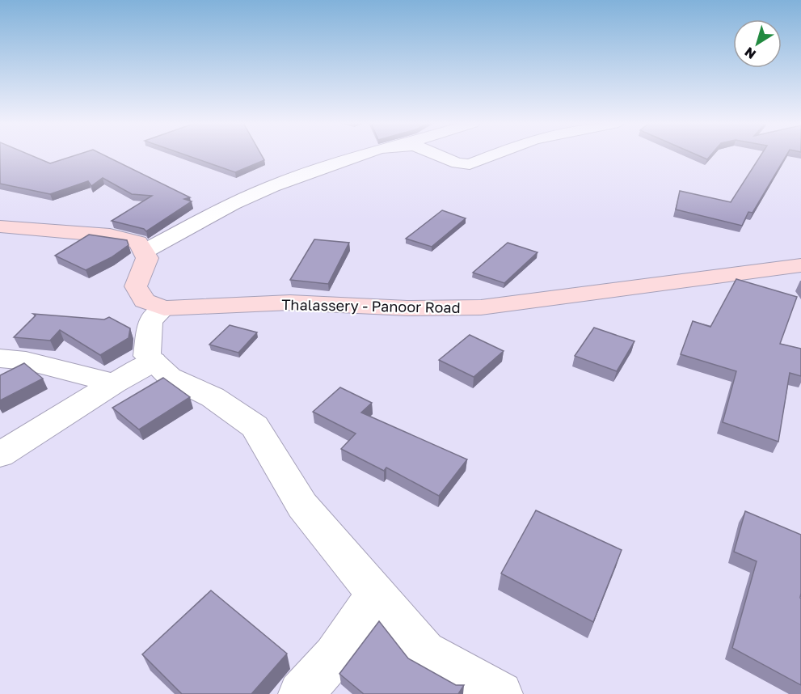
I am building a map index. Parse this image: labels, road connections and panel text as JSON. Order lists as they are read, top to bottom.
{
  "streets": {
    "main road": ["Thalassery - Panoor Road"]
  },
  "north": "bottom left"
}
